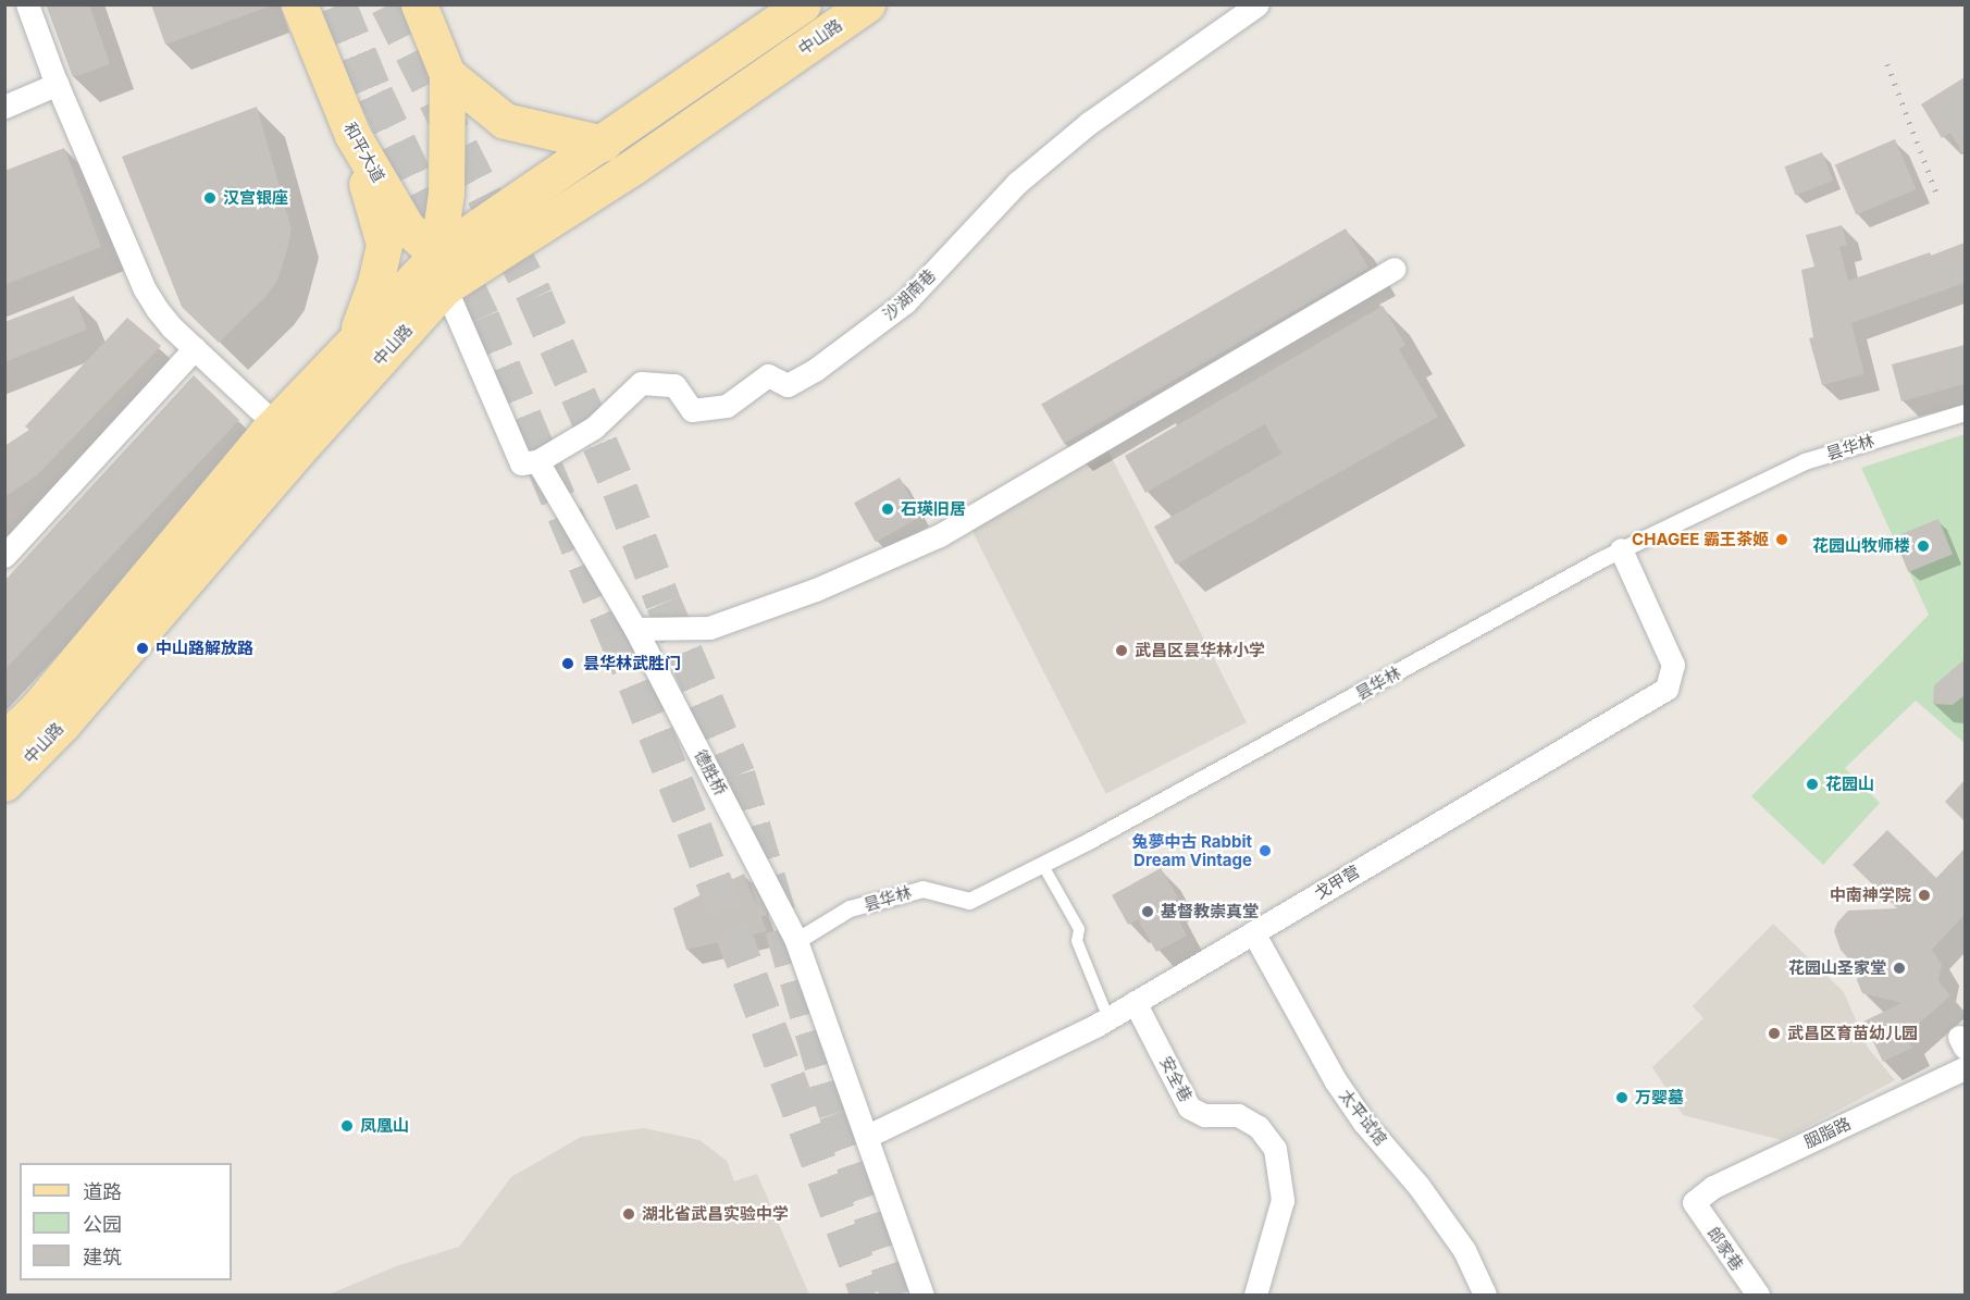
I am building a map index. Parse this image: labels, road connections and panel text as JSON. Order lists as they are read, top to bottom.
{
  "streets": {
    "main road": ["中山路", "和平大道"],
    "street": [
      "沙湖南巷",
      "昙华林",
      "德胜桥",
      "戈甲营",
      "安全巷",
      "太平试馆",
      "胭脂路",
      "郎家巷"
    ]
  },
  "crossings": [
    ["中山路", "和平大道"],
    ["沙湖南巷", "德胜桥"],
    ["昙华林", "德胜桥"],
    ["昙华林", "戈甲营"],
    ["德胜桥", "戈甲营"],
    ["戈甲营", "安全巷"],
    ["戈甲营", "太平试馆"],
    ["胭脂路", "郎家巷"]
  ],
  "places": [
    "汉宫银座",
    "石瑛旧居",
    "CHAGEE 霸王茶姬",
    "花园山牧师楼",
    "中山路解放路",
    "武昌区昙华林小学",
    "昙华林武胜门",
    "花园山",
    "兔夢中古 Rabbit Dream Vintage",
    "中南神学院",
    "基督教崇真堂",
    "花园山圣家堂",
    "武昌区育苗幼儿园",
    "万婴墓",
    "凤凰山",
    "湖北省武昌实验中学"
  ],
  "legend": ["道路", "公园", "建筑"]
}
